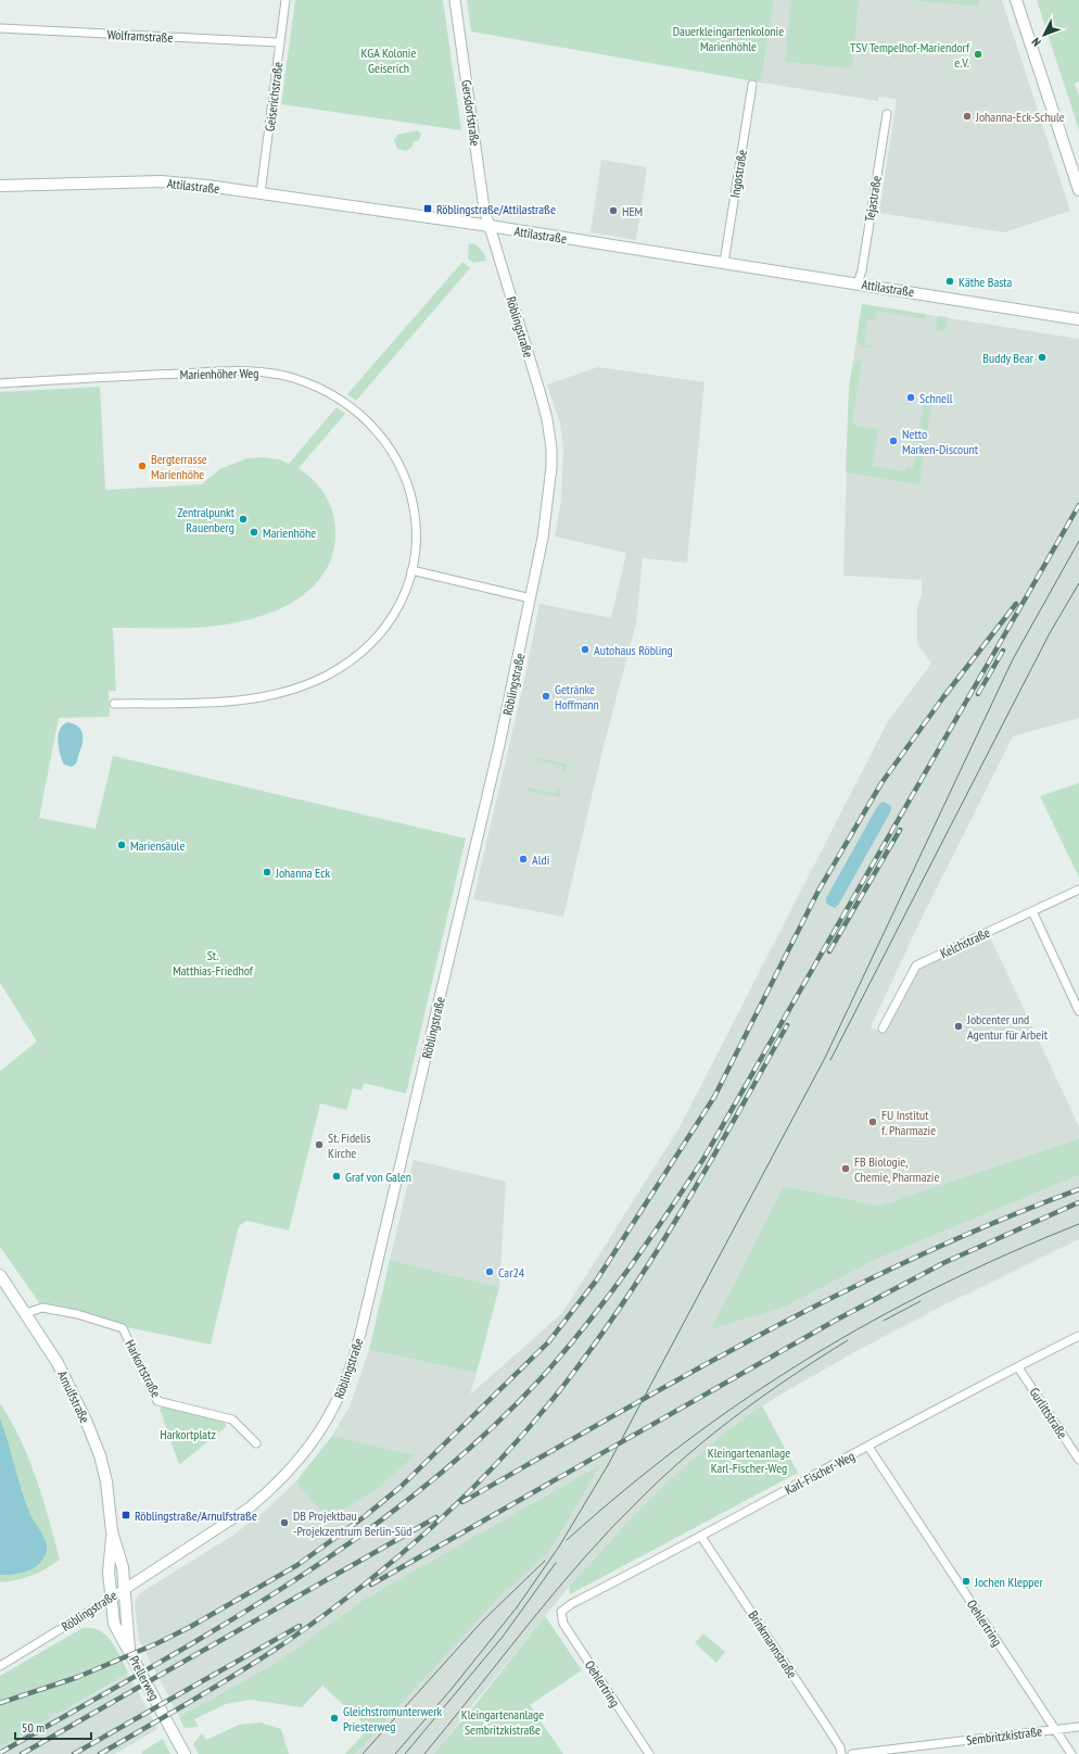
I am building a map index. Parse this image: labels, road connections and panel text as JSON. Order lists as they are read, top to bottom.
{
  "streets": {
    "main road": ["Attilastraße", "Arnulfstraße", "Prellerweg"],
    "street": [
      "Wolframstraße",
      "Geiserichstraße",
      "Gersdorfstraße",
      "Ingostraße",
      "Tejastraße",
      "Röblingstraße",
      "Marienhöher Weg",
      "Kelchstraße",
      "Harkortstraße",
      "Gurlittstraße",
      "Karl-Fischer-Weg",
      "Oehlertring",
      "Brinkmannstraße",
      "Sembritzkistraße"
    ]
  },
  "crossings": [
    ["Wolframstraße", "Geiserichstraße"],
    ["Geiserichstraße", "Attilastraße"],
    ["Gersdorfstraße", "Attilastraße"],
    ["Gersdorfstraße", "Röblingstraße"],
    ["Ingostraße", "Attilastraße"],
    ["Attilastraße", "Tejastraße"],
    ["Attilastraße", "Röblingstraße"],
    ["Röblingstraße", "Arnulfstraße"],
    ["Röblingstraße", "Prellerweg"],
    ["Harkortstraße", "Arnulfstraße"],
    ["Arnulfstraße", "Prellerweg"],
    ["Gurlittstraße", "Karl-Fischer-Weg"],
    ["Karl-Fischer-Weg", "Oehlertring"],
    ["Karl-Fischer-Weg", "Brinkmannstraße"],
    ["Oehlertring", "Sembritzkistraße"]
  ],
  "parks": [
    "Dauerkleingartenkolonie Marienhöhle",
    "KGA Kolonie Geiserich",
    "St. Matthias-Friedhof",
    "Harkortplatz",
    "Kleingartenanlage Karl-Fischer-Weg",
    "Kleingartenanlage Sembritzkistraße"
  ],
  "places": {
    "other": [
      "TSV Tempelhof-Mariendorf e.V.",
      "Johanna-Eck-Schule",
      "HEM",
      "Käthe Basta",
      "Buddy Bear",
      "Schnell",
      "Netto Marken-Discount",
      "Bergterrasse Marienhöhe",
      "Zentralpunkt Rauenberg",
      "Marienhöhe",
      "Autohaus Röbling",
      "Getränke Hoffmann",
      "Mariensäule",
      "Aldi",
      "Johanna Eck",
      "Jobcenter und Agentur für Arbeit",
      "FU Institut f. Pharmazie",
      "St. Fidelis Kirche",
      "FB Biologie, Chemie, Pharmazie",
      "Graf von Galen",
      "Car24",
      "DB Projektbau -Projekzentrum Berlin-Süd",
      "Jochen Klepper",
      "Gleichstromunterwerk Priesterweg"
    ],
    "transit": ["Röblingstraße/Attilastraße", "Röblingstraße/Arnulfstraße"]
  },
  "scale_bar": "50 m",
  "north": "bottom left"
}
